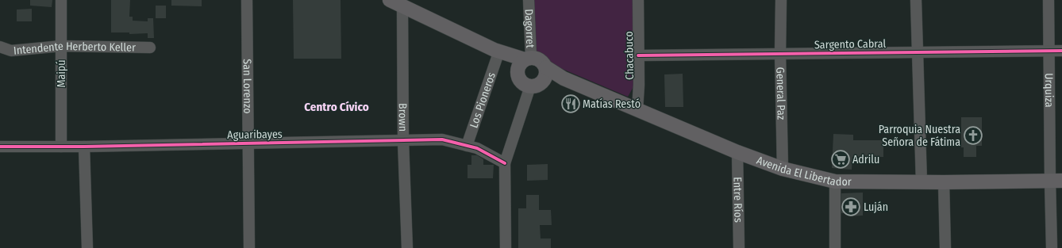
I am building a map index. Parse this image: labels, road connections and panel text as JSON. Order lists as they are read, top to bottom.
{
  "streets": {
    "main road": ["Avenida El Libertador"],
    "street": [
      "Dagorret",
      "Sargento Cabral",
      "Intendente Herberto Keller",
      "Chacabuco",
      "Maipú",
      "San Lorenzo",
      "Urquiza",
      "General Paz",
      "Los Pioneros",
      "Brown",
      "Aguaribayes",
      "Entre Ríos"
    ]
  },
  "crossings": [
    ["Dagorret", "Avenida El Libertador"],
    ["Sargento Cabral", "Chacabuco"],
    ["Sargento Cabral", "Urquiza"],
    ["Sargento Cabral", "General Paz"],
    ["Intendente Herberto Keller", "Maipú"],
    ["Chacabuco", "Avenida El Libertador"],
    ["Maipú", "Aguaribayes"],
    ["San Lorenzo", "Aguaribayes"],
    ["Urquiza", "Avenida El Libertador"],
    ["General Paz", "Avenida El Libertador"],
    ["Los Pioneros", "Aguaribayes"],
    ["Brown", "Aguaribayes"],
    ["Avenida El Libertador", "Entre Ríos"]
  ],
  "districts": ["Centro Cívico"],
  "places": {
    "restaurant": ["Matías Restó"],
    "church": ["Parroquia Nuestra Señora de Fátima"],
    "supermarket": ["Adrilu"],
    "pharmacy": ["Luján"]
  }
}
